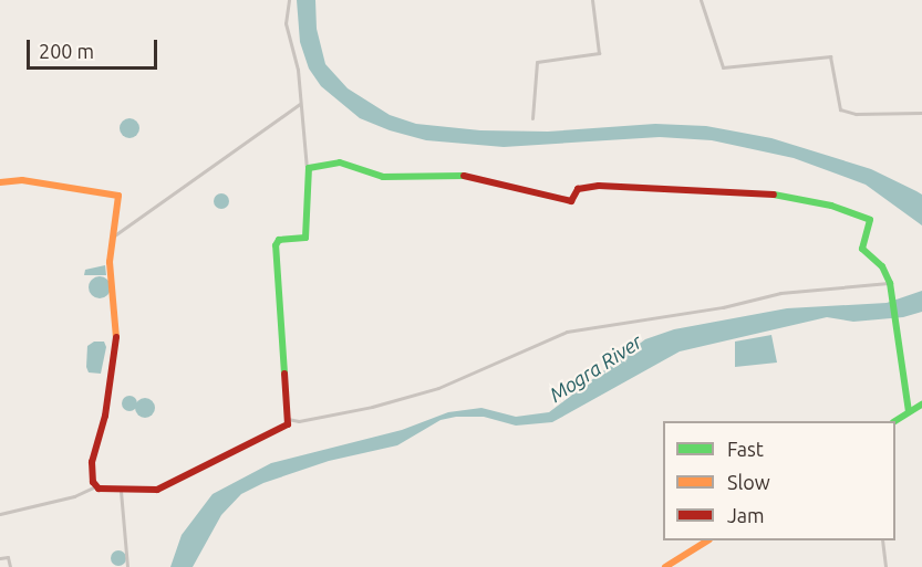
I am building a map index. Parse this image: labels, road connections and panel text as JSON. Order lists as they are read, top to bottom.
{
  "water": ["Mogra River"],
  "legend": ["Fast", "Slow", "Jam"],
  "scale_bar": "200 m"
}
